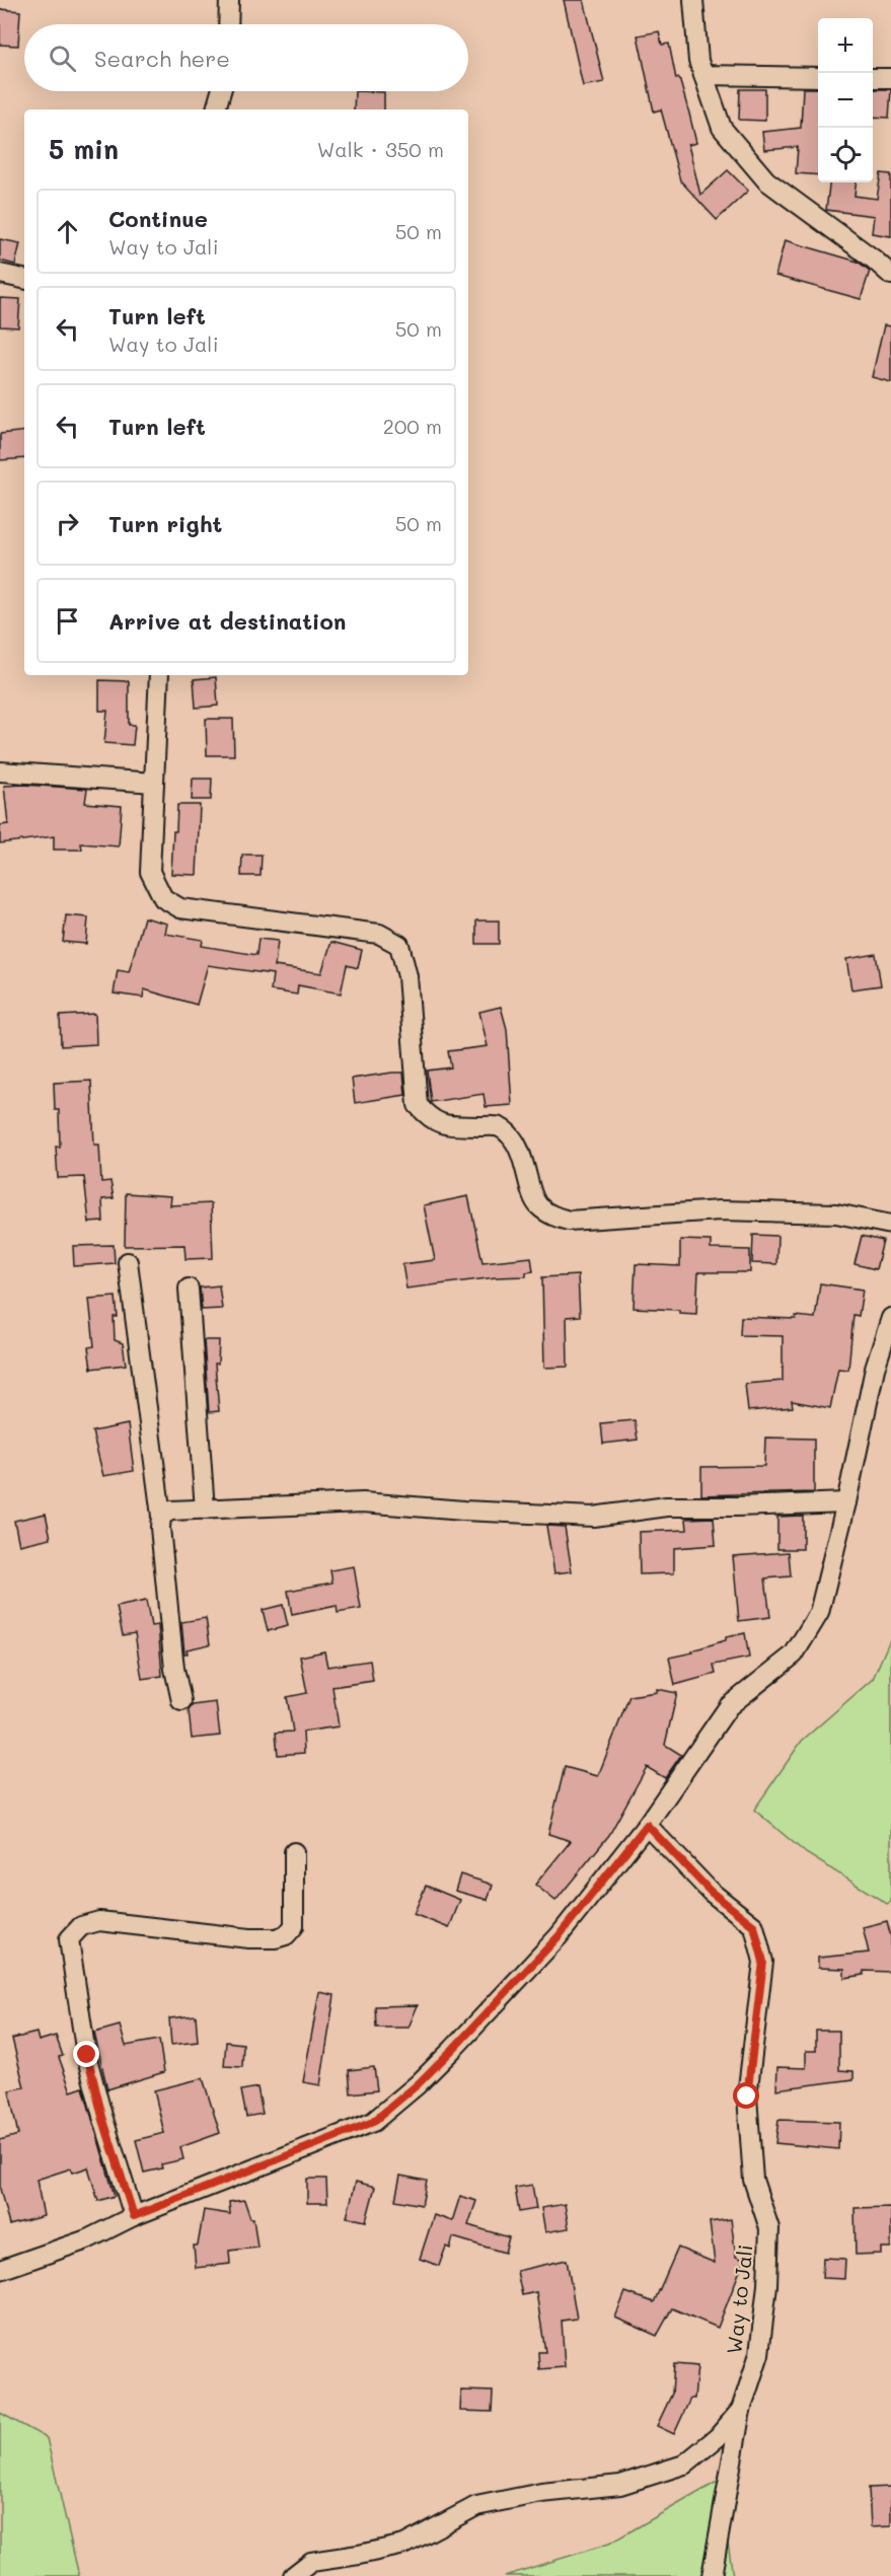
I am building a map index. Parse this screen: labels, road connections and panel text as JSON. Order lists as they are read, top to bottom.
{
  "streets": {
    "street": ["Way to Jali"]
  },
  "page": {
    "map_buttons": ["+", "−"],
    "search": "Search here",
    "heading": ["5 min", "Walk · 350 m"],
    "list": [
      ["Continue", "Way to Jali", "50 m"],
      ["Turn left", "Way to Jali", "50 m"],
      ["Turn left", "200 m"],
      ["Turn right", "50 m"],
      "Arrive at destination"
    ]
  }
}
